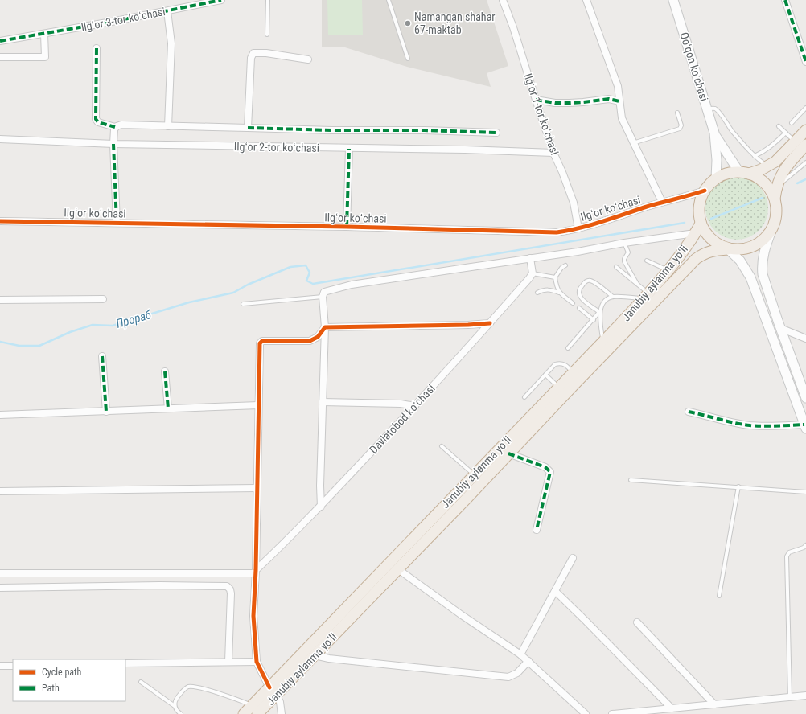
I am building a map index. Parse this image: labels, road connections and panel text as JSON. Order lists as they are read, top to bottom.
{
  "streets": {
    "highway": ["Janubiy aylanma yoʻli"],
    "main road": ["Qoʻqon koʻchasi"],
    "street": [
      "Ilgʻor 3-tor koʻchasi",
      "Ilgʻor 1-tor koʻchasi",
      "Ilgʻor 2-tor koʻchasi",
      "Ilgʻor koʻchasi",
      "Davlatobod koʻchasi"
    ]
  },
  "crossings": [
    ["Ilgʻor 1-tor koʻchasi", "Ilgʻor 2-tor koʻchasi"],
    ["Ilgʻor 1-tor koʻchasi", "Ilgʻor koʻchasi"],
    ["Ilgʻor koʻchasi", "Janubiy aylanma yoʻli"]
  ],
  "water": ["Прораб"],
  "places": ["Namangan shahar 67-maktab"],
  "legend": ["Cycle path", "Path"]
}
